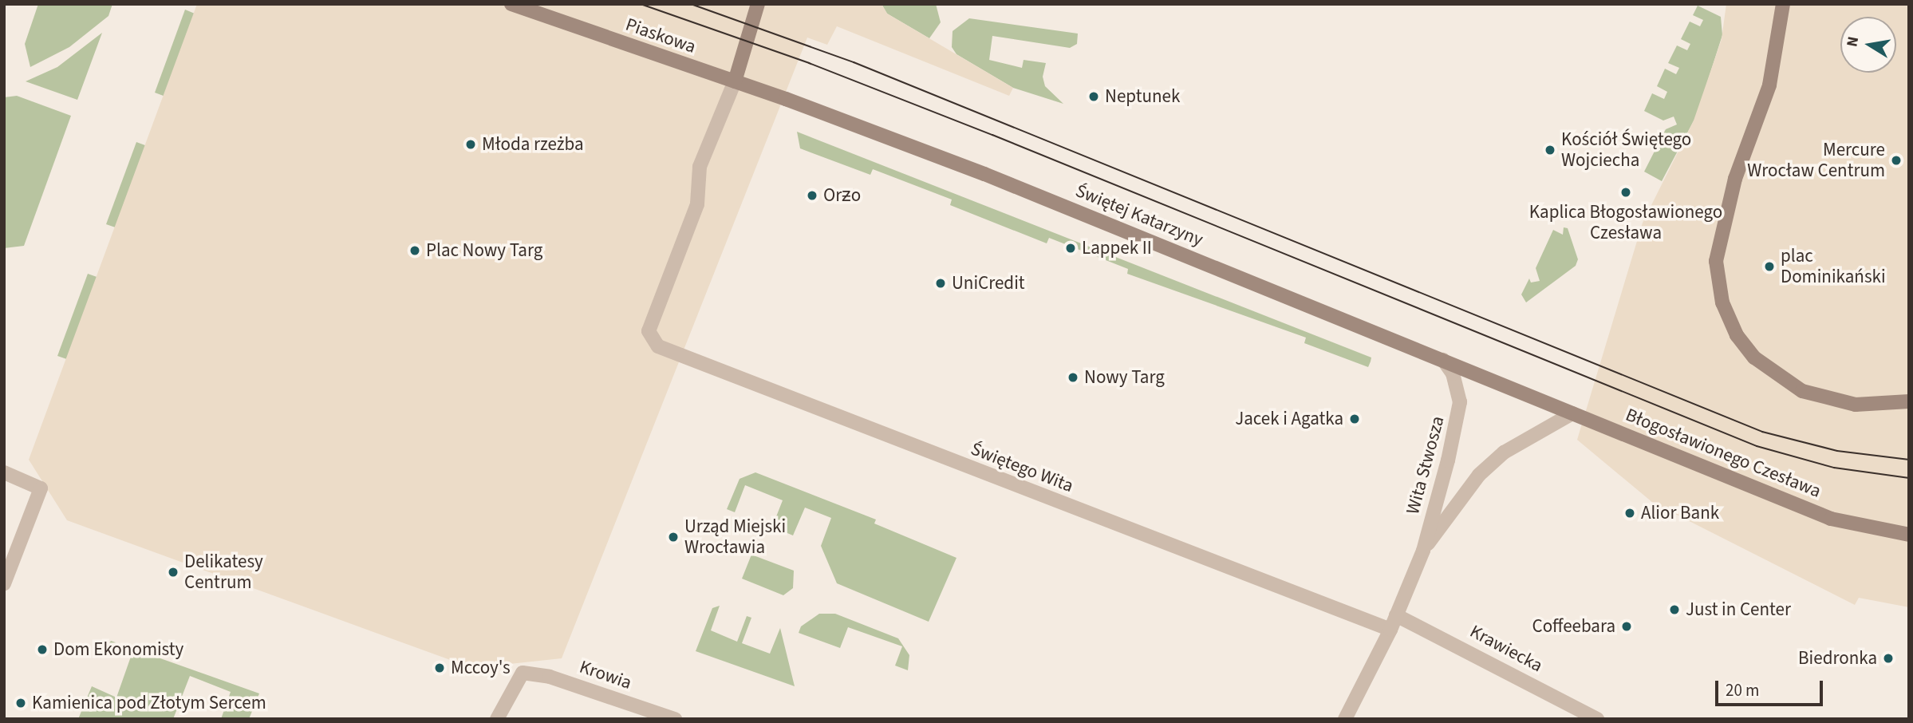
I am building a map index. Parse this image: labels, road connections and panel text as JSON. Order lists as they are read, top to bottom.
{
  "streets": {
    "street": [
      "Piaskowa",
      "Świętej Katarzyny",
      "Błogosławionego Czesława",
      "Wita Stwosza",
      "Świętego Wita",
      "Krawiecka",
      "Krowia"
    ]
  },
  "crossings": [
    ["Piaskowa", "Świętej Katarzyny"],
    ["Piaskowa", "Świętego Wita"],
    ["Świętej Katarzyny", "Błogosławionego Czesława"],
    ["Świętej Katarzyny", "Wita Stwosza"],
    ["Świętej Katarzyny", "Świętego Wita"],
    ["Błogosławionego Czesława", "Wita Stwosza"],
    ["Wita Stwosza", "Świętego Wita"],
    ["Wita Stwosza", "Krawiecka"]
  ],
  "places": [
    "Neptunek",
    "Młoda rzeżba",
    "Kościół Świętego Wojciecha",
    "Mercure Wrocław Centrum",
    "Kaplica Błogosławionego Czesława",
    "Orƶo",
    "Lappek II",
    "Plac Nowy Targ",
    "plac Dominikański",
    "UniCredit",
    "Nowy Targ",
    "Jacek i Agatka",
    "Alior Bank",
    "Urząd Miejski Wrocławia",
    "Delikatesy Centrum",
    "Just in Center",
    "Coffeebara",
    "Dom Ekonomisty",
    "Biedronka",
    "Mccoy's",
    "Kamienica pod Złotym Sercem"
  ],
  "scale_bar": "20 m",
  "north": "left"
}
